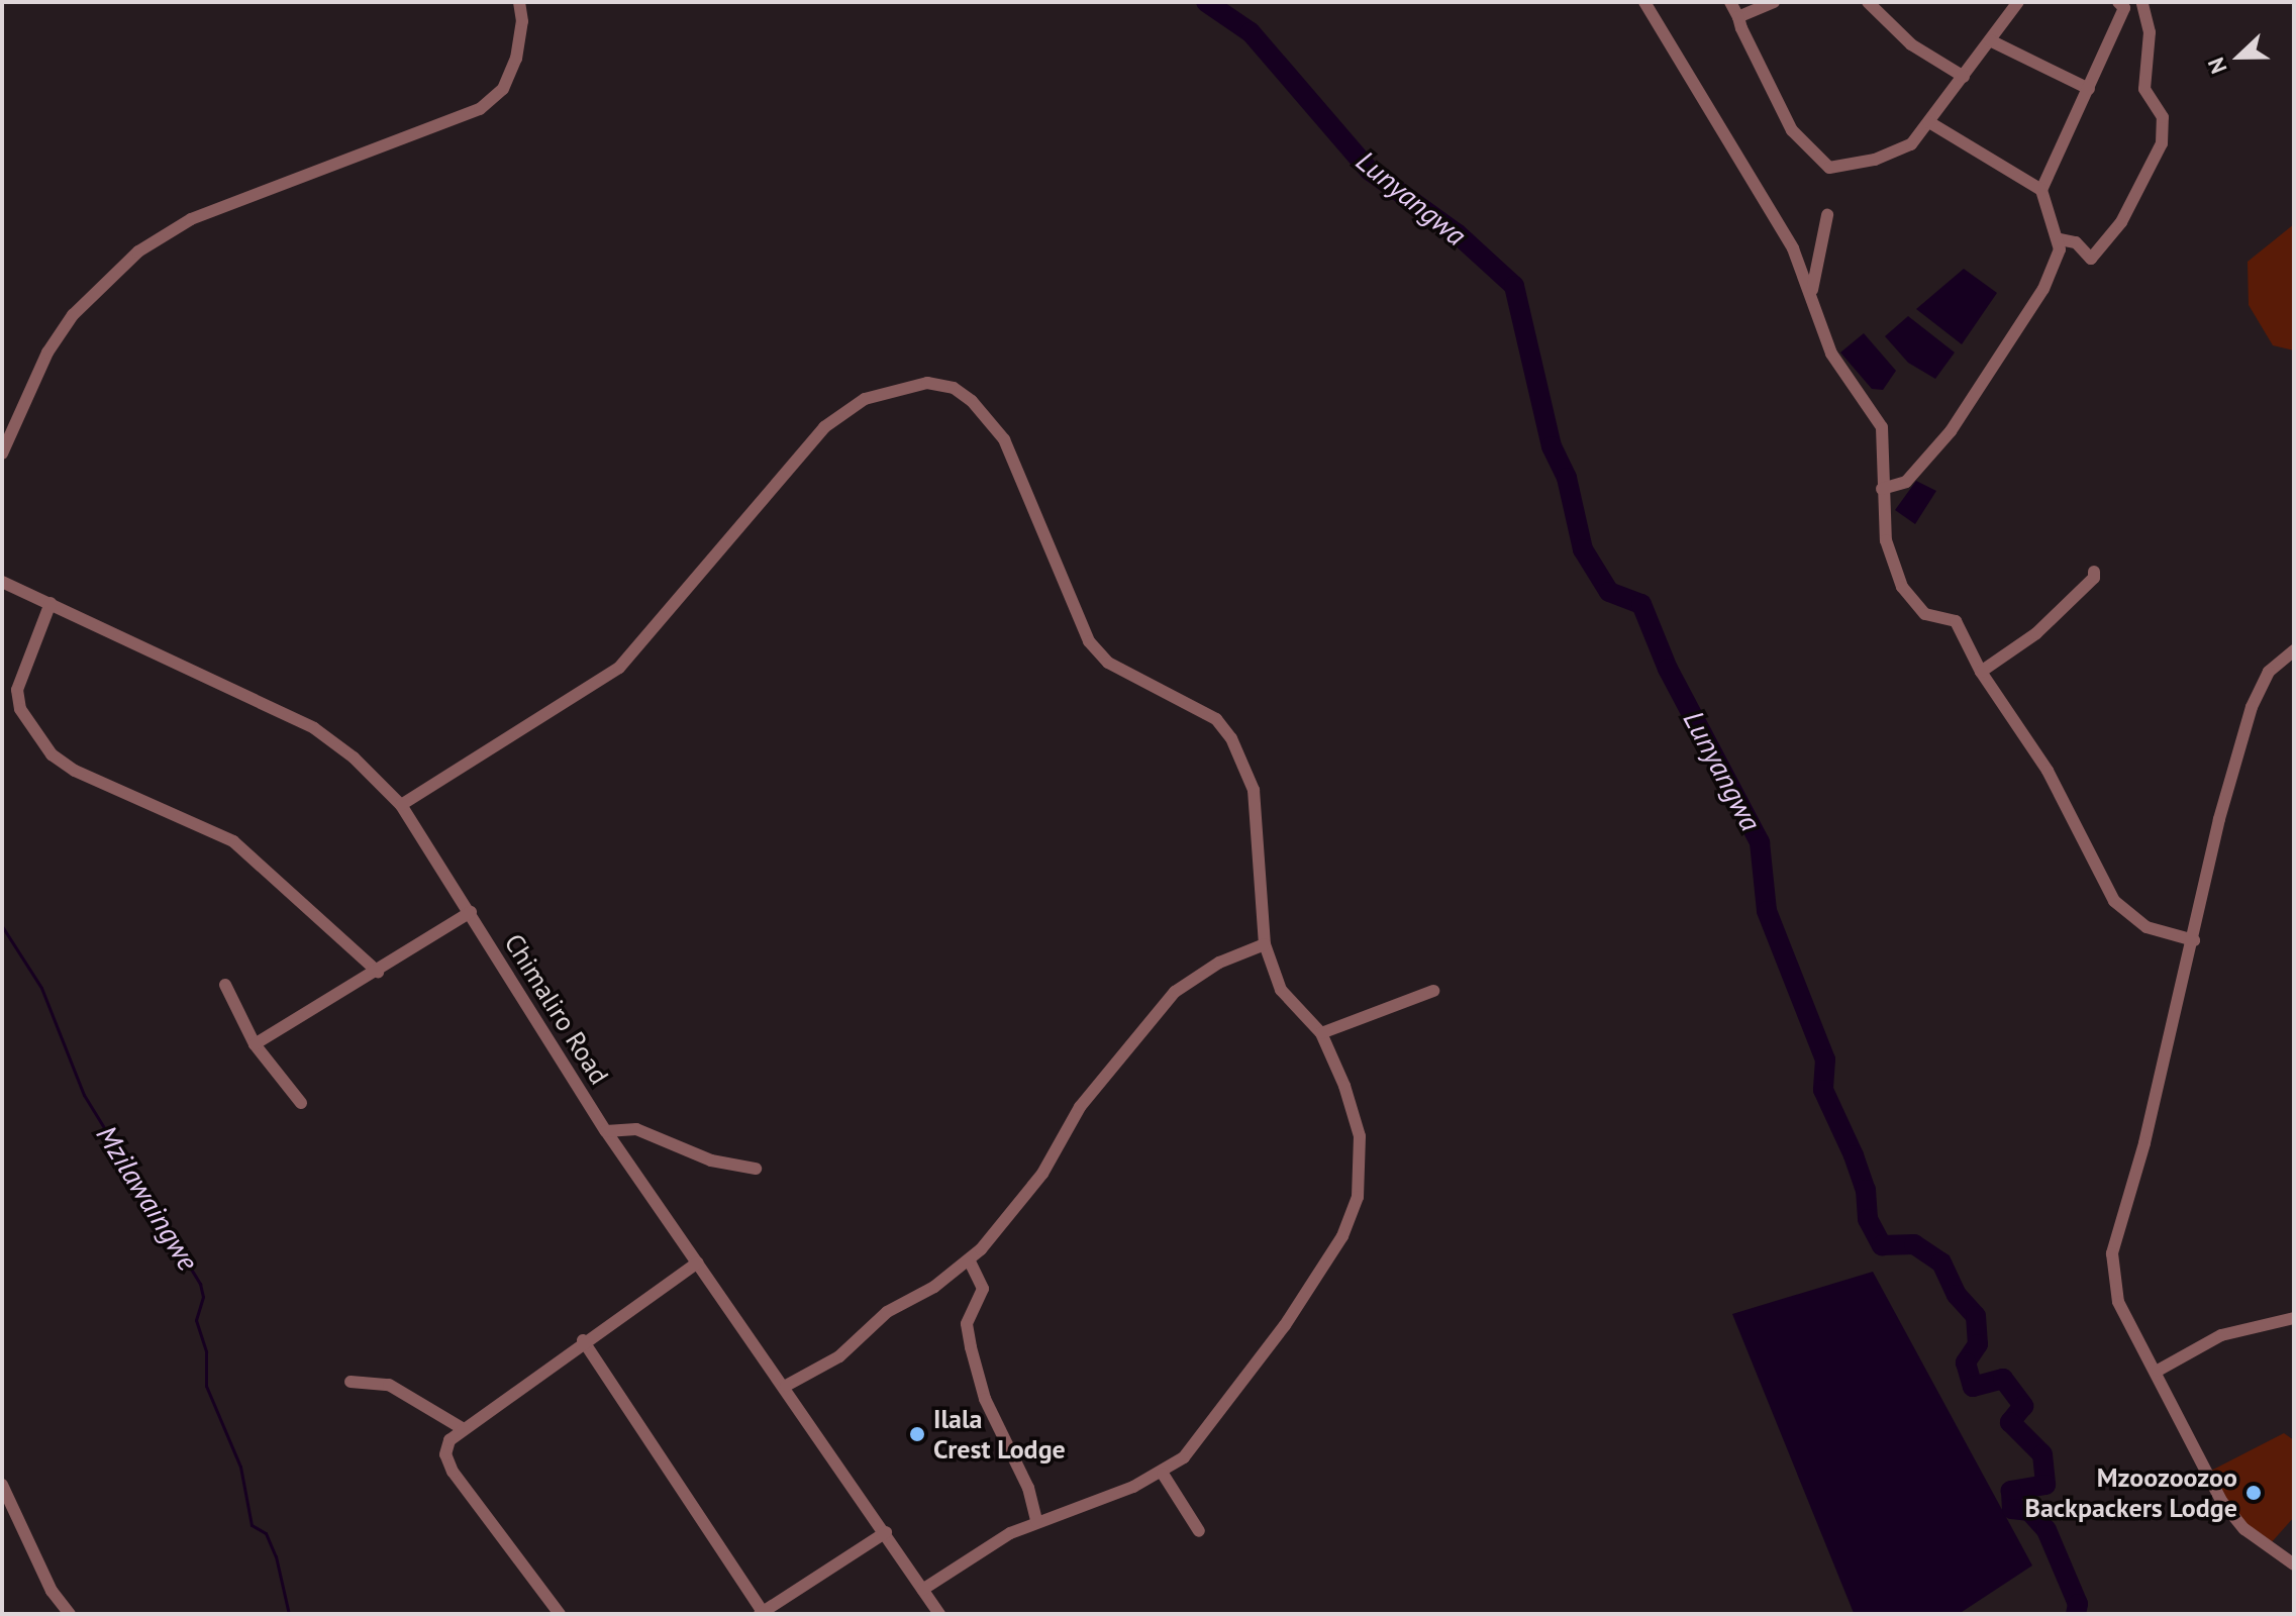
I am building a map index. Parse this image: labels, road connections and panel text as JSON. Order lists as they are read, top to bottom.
{
  "streets": {
    "street": ["Chimaliro Road"]
  },
  "water": ["Lunyangwa", "Mzilawaingwe"],
  "places": ["Ilala Crest Lodge", "Mzoozoozoo Backpackers Lodge"],
  "north": "left"
}
